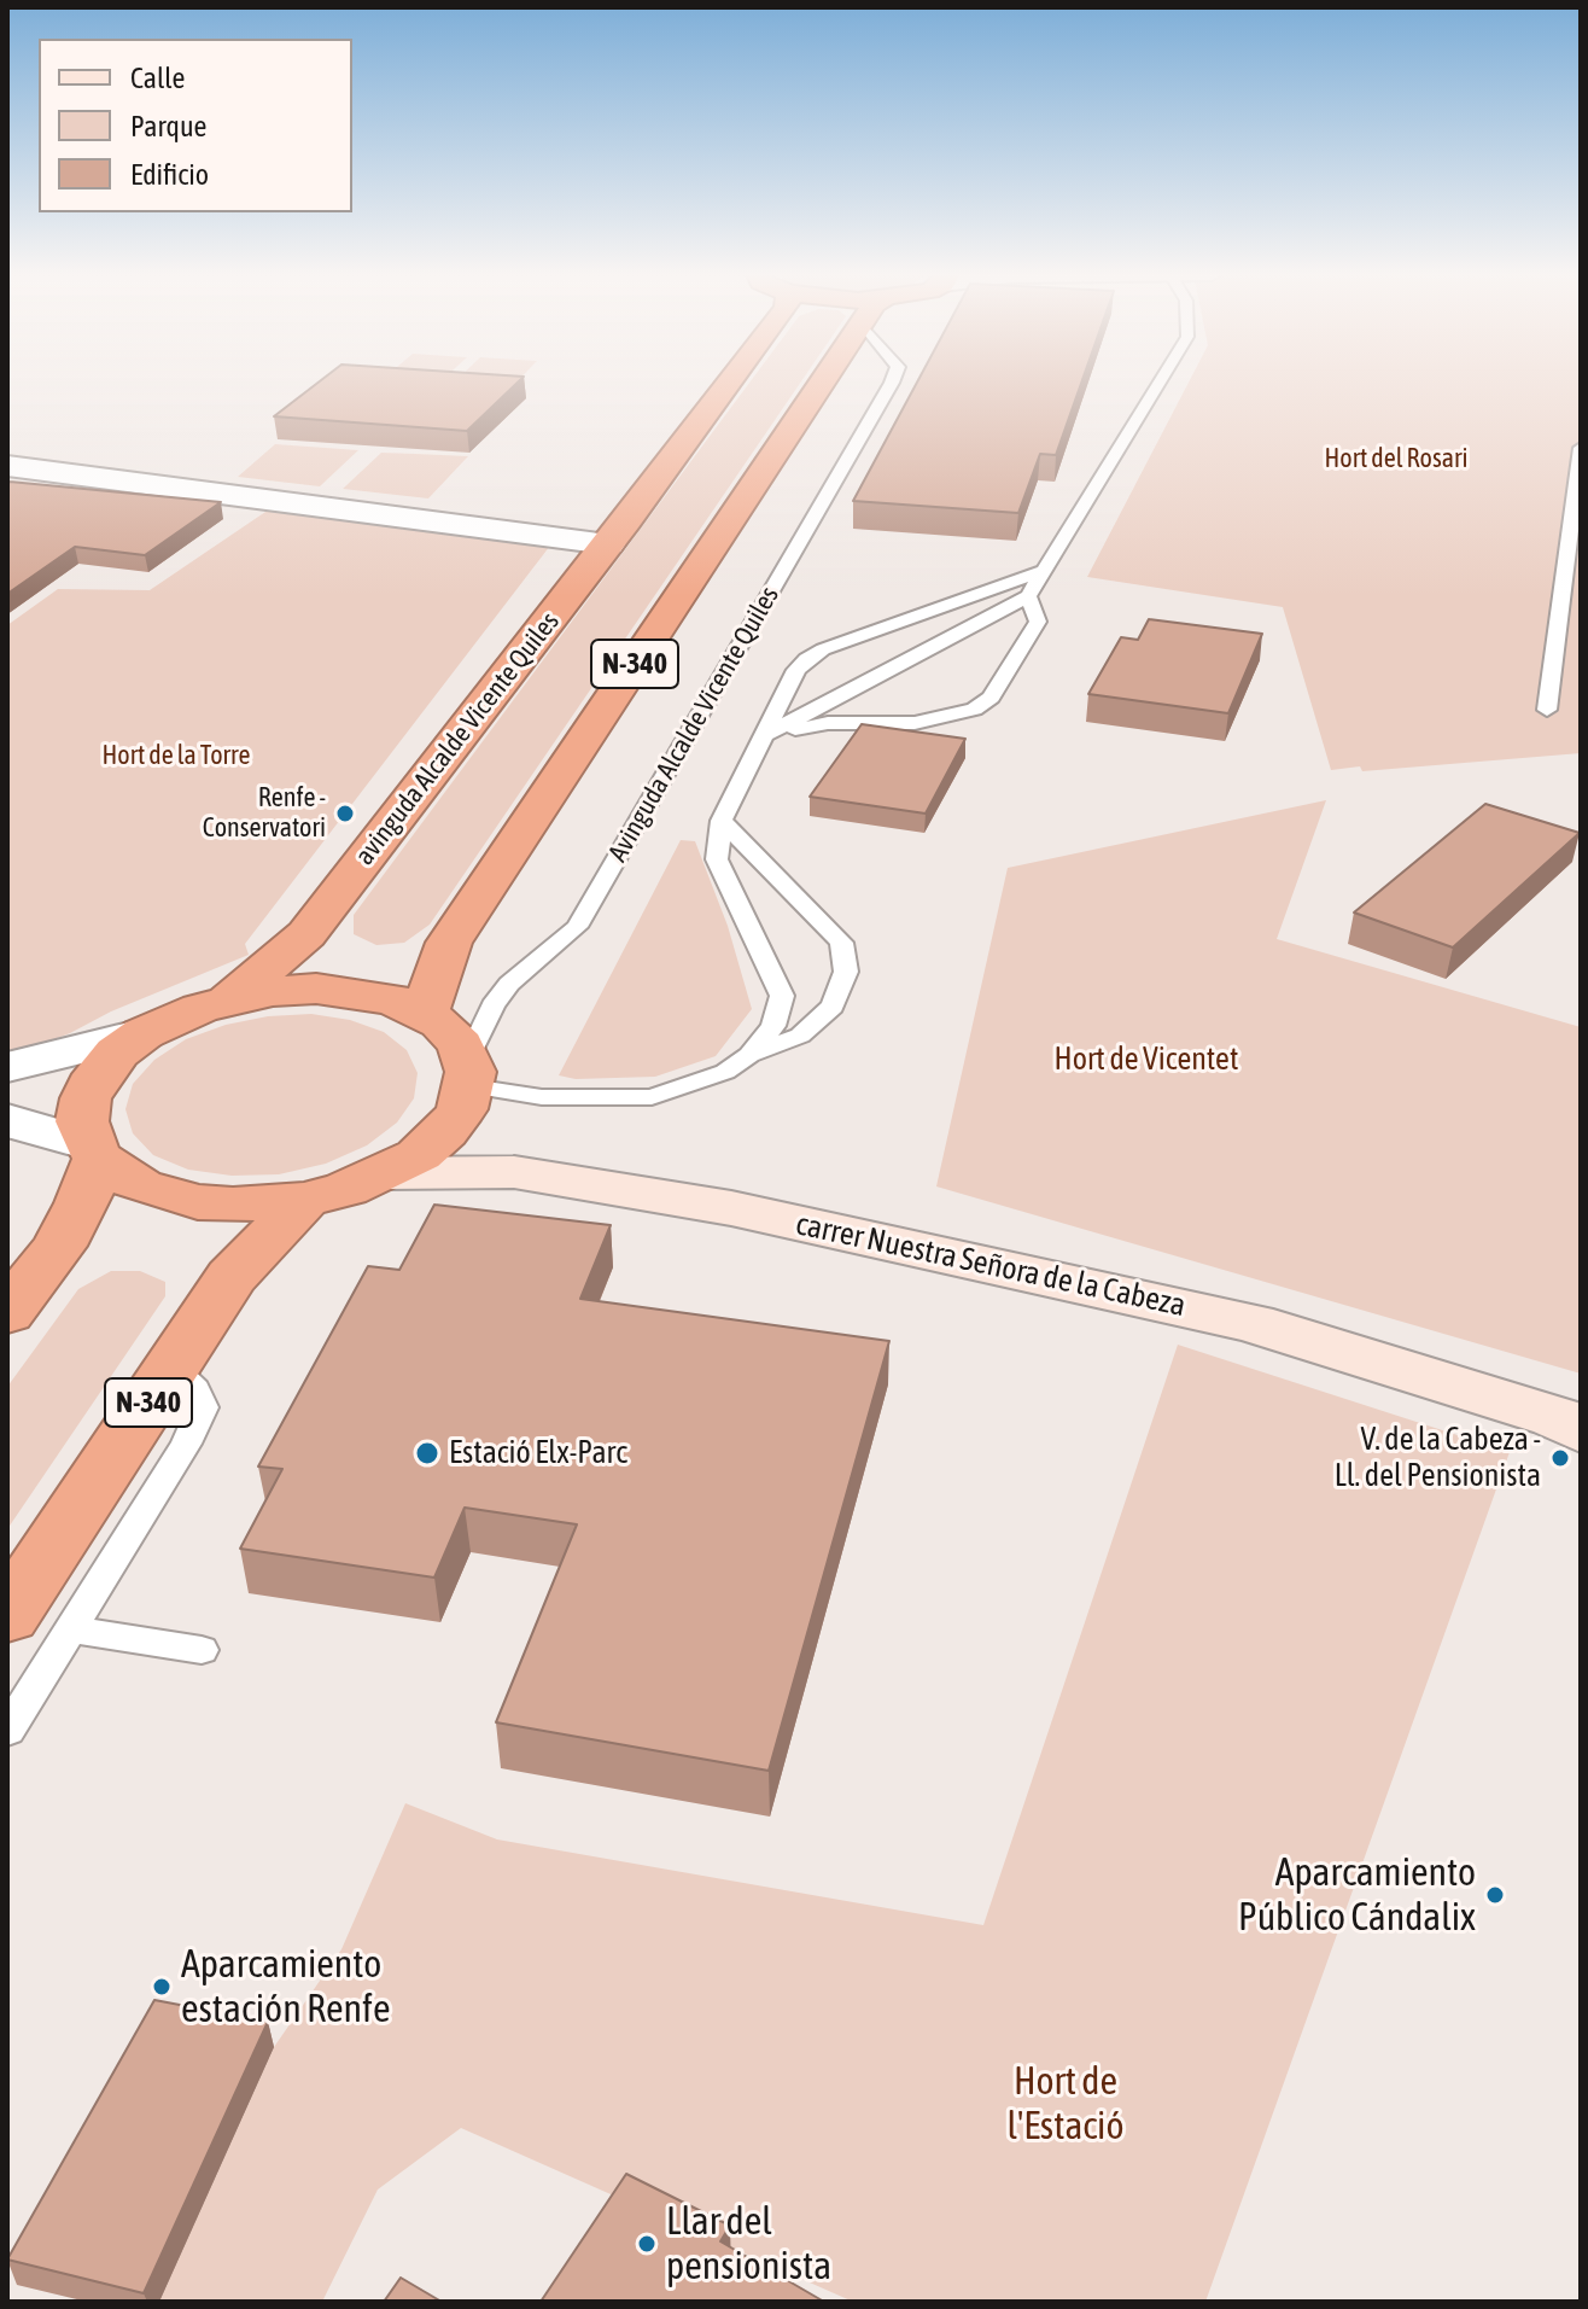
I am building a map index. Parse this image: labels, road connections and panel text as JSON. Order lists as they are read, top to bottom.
{
  "streets": {
    "highway": ["N-340", "avinguda Alcalde Vicente Quiles"],
    "street": ["carrer Nuestra Señora de la Cabeza"],
    "lane": ["Avinguda Alcalde Vicente Quiles"]
  },
  "crossings": [
    ["N-340", "Avinguda Alcalde Vicente Quiles"],
    ["N-340", "avinguda Alcalde Vicente Quiles"],
    ["N-340", "carrer Nuestra Señora de la Cabeza"],
    ["Avinguda Alcalde Vicente Quiles", "avinguda Alcalde Vicente Quiles"],
    ["Avinguda Alcalde Vicente Quiles", "carrer Nuestra Señora de la Cabeza"],
    ["avinguda Alcalde Vicente Quiles", "carrer Nuestra Señora de la Cabeza"]
  ],
  "parks": [
    "Hort del Rosari",
    "Hort de la Torre",
    "Hort de Vicentet",
    "Hort de l'Estació"
  ],
  "places": [
    "Renfe - Conservatori",
    "Estació Elx-Parc",
    "V. de la Cabeza - Ll. del Pensionista",
    "Aparcamiento Público Cándalix",
    "Aparcamiento estación Renfe",
    "Llar del pensionista"
  ],
  "legend": ["Calle", "Parque", "Edificio"]
}
